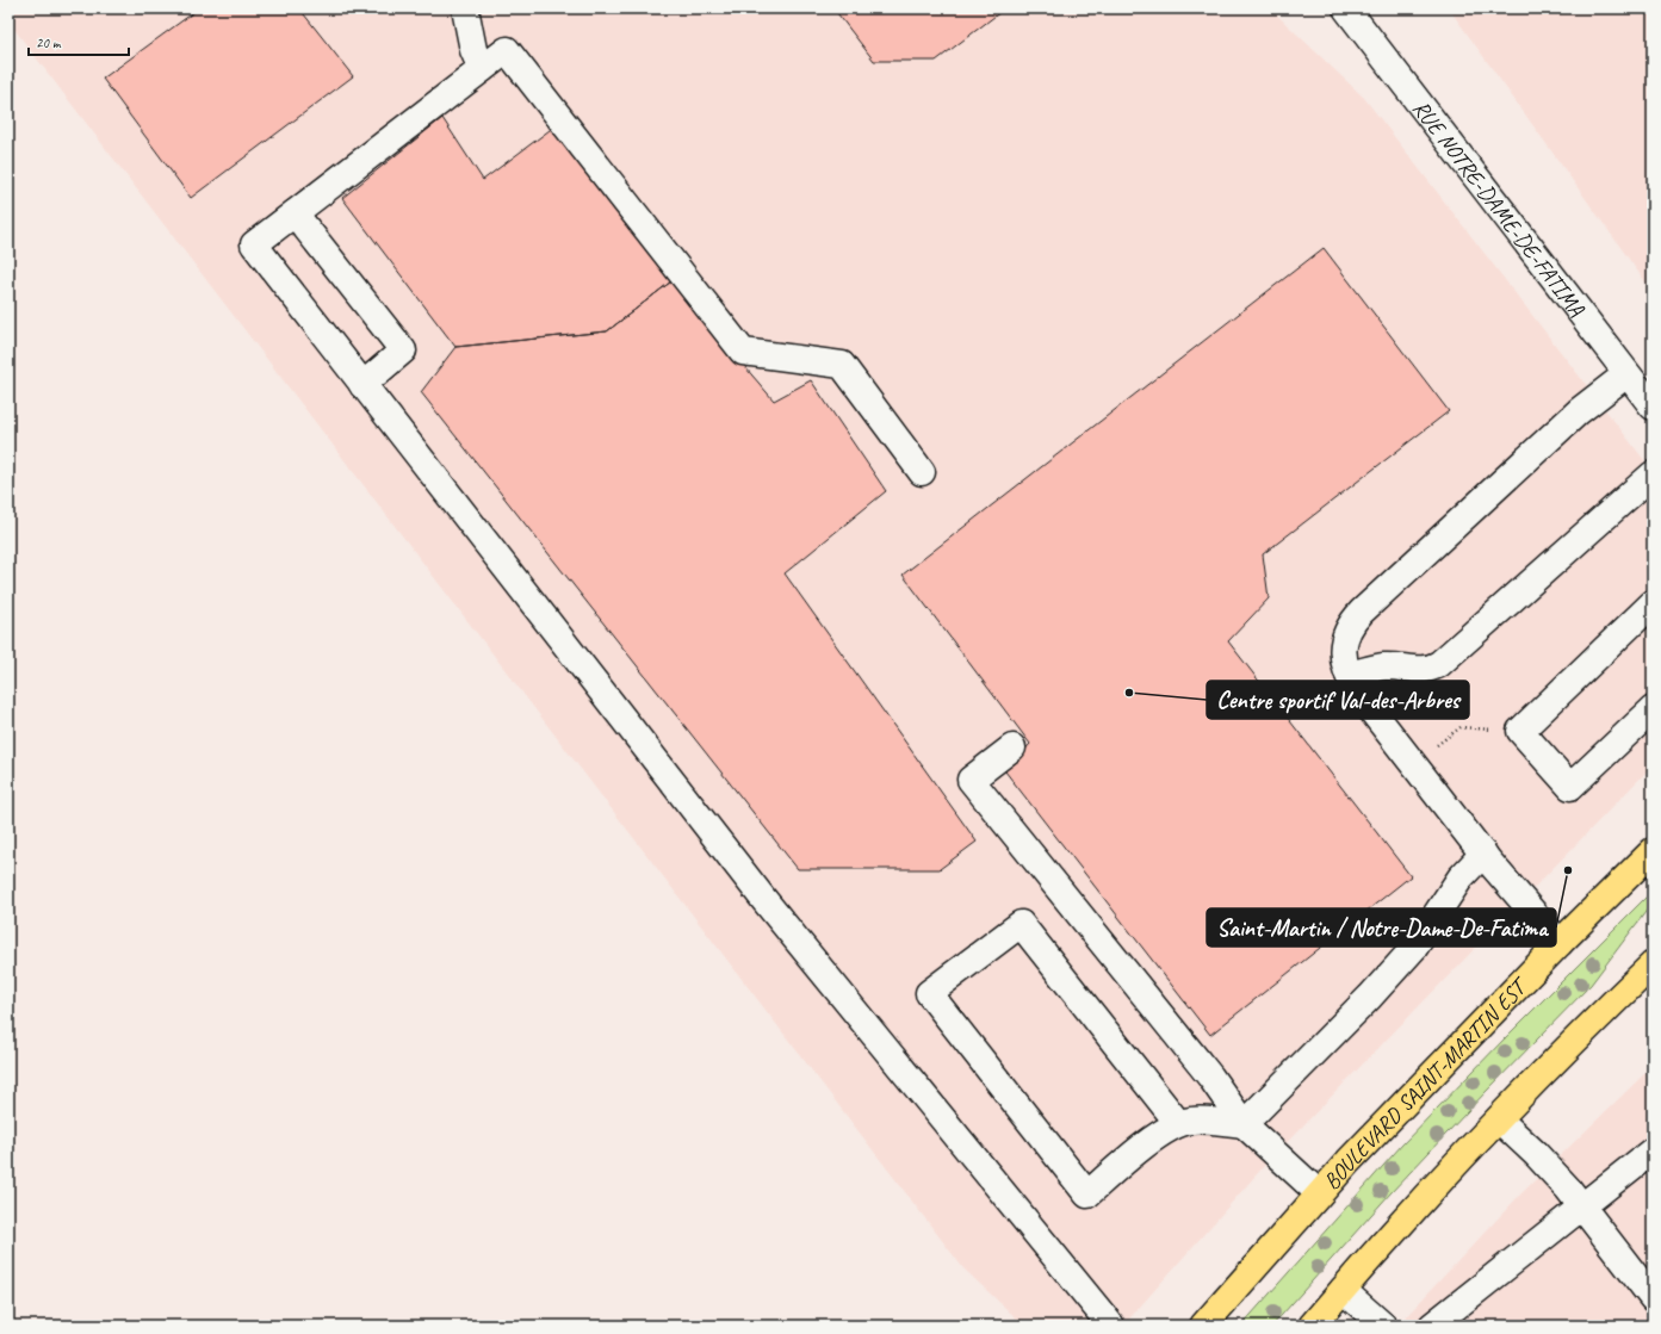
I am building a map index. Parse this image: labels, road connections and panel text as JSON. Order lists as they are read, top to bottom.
{
  "streets": {
    "main road": ["BOULEVARD SAINT-MARTIN EST"],
    "street": ["RUE NOTRE-DAME-DE-FATIMA"]
  },
  "places": ["Centre sportif Val-des-Arbres", "Saint-Martin / Notre-Dame-De-Fatima"],
  "scale_bar": "20 m"
}
